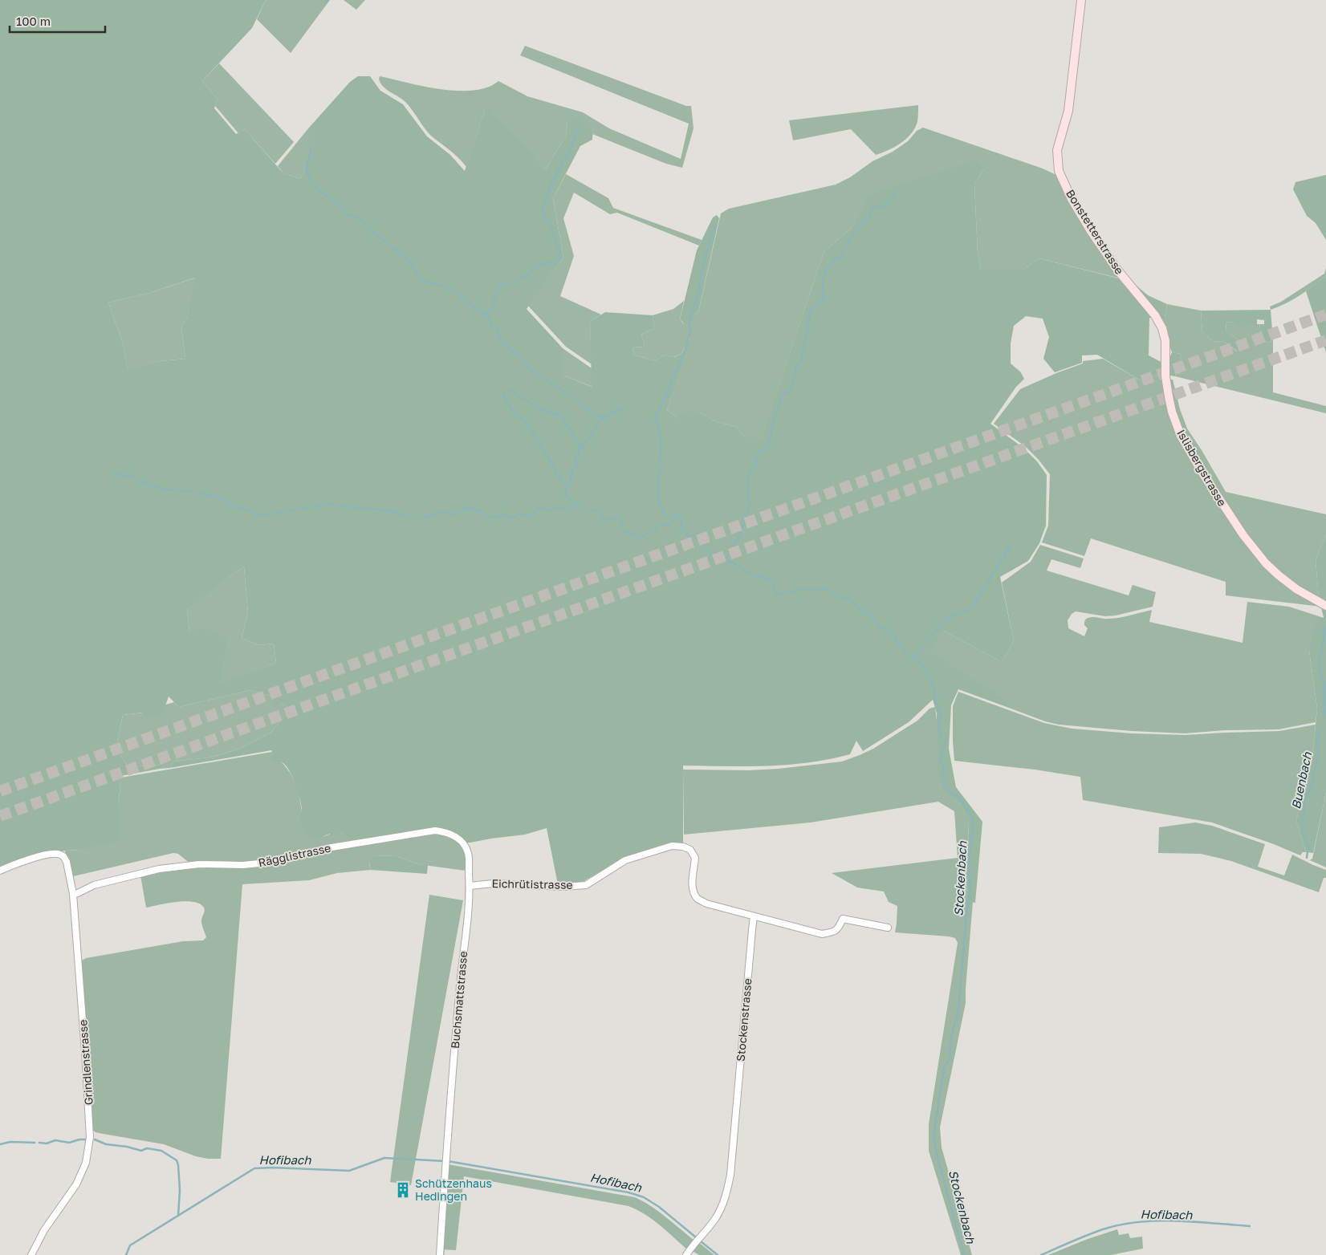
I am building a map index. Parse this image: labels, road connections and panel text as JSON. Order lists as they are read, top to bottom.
{
  "streets": {
    "street": [
      "Bonstetterstrasse",
      "Islisbergstrasse",
      "Rägglistrasse",
      "Eichrütistrasse",
      "Buchsmattstrasse",
      "Stockenstrasse",
      "Grindlenstrasse"
    ]
  },
  "crossings": [
    ["Bonstetterstrasse", "Islisbergstrasse"],
    ["Rägglistrasse", "Buchsmattstrasse"],
    ["Rägglistrasse", "Grindlenstrasse"],
    ["Eichrütistrasse", "Buchsmattstrasse"],
    ["Eichrütistrasse", "Stockenstrasse"]
  ],
  "water": ["Buenbach", "Stockenbach", "Hofibach"],
  "places": {
    "building": ["Schützenhaus Hedingen"]
  },
  "scale_bar": "100 m"
}
